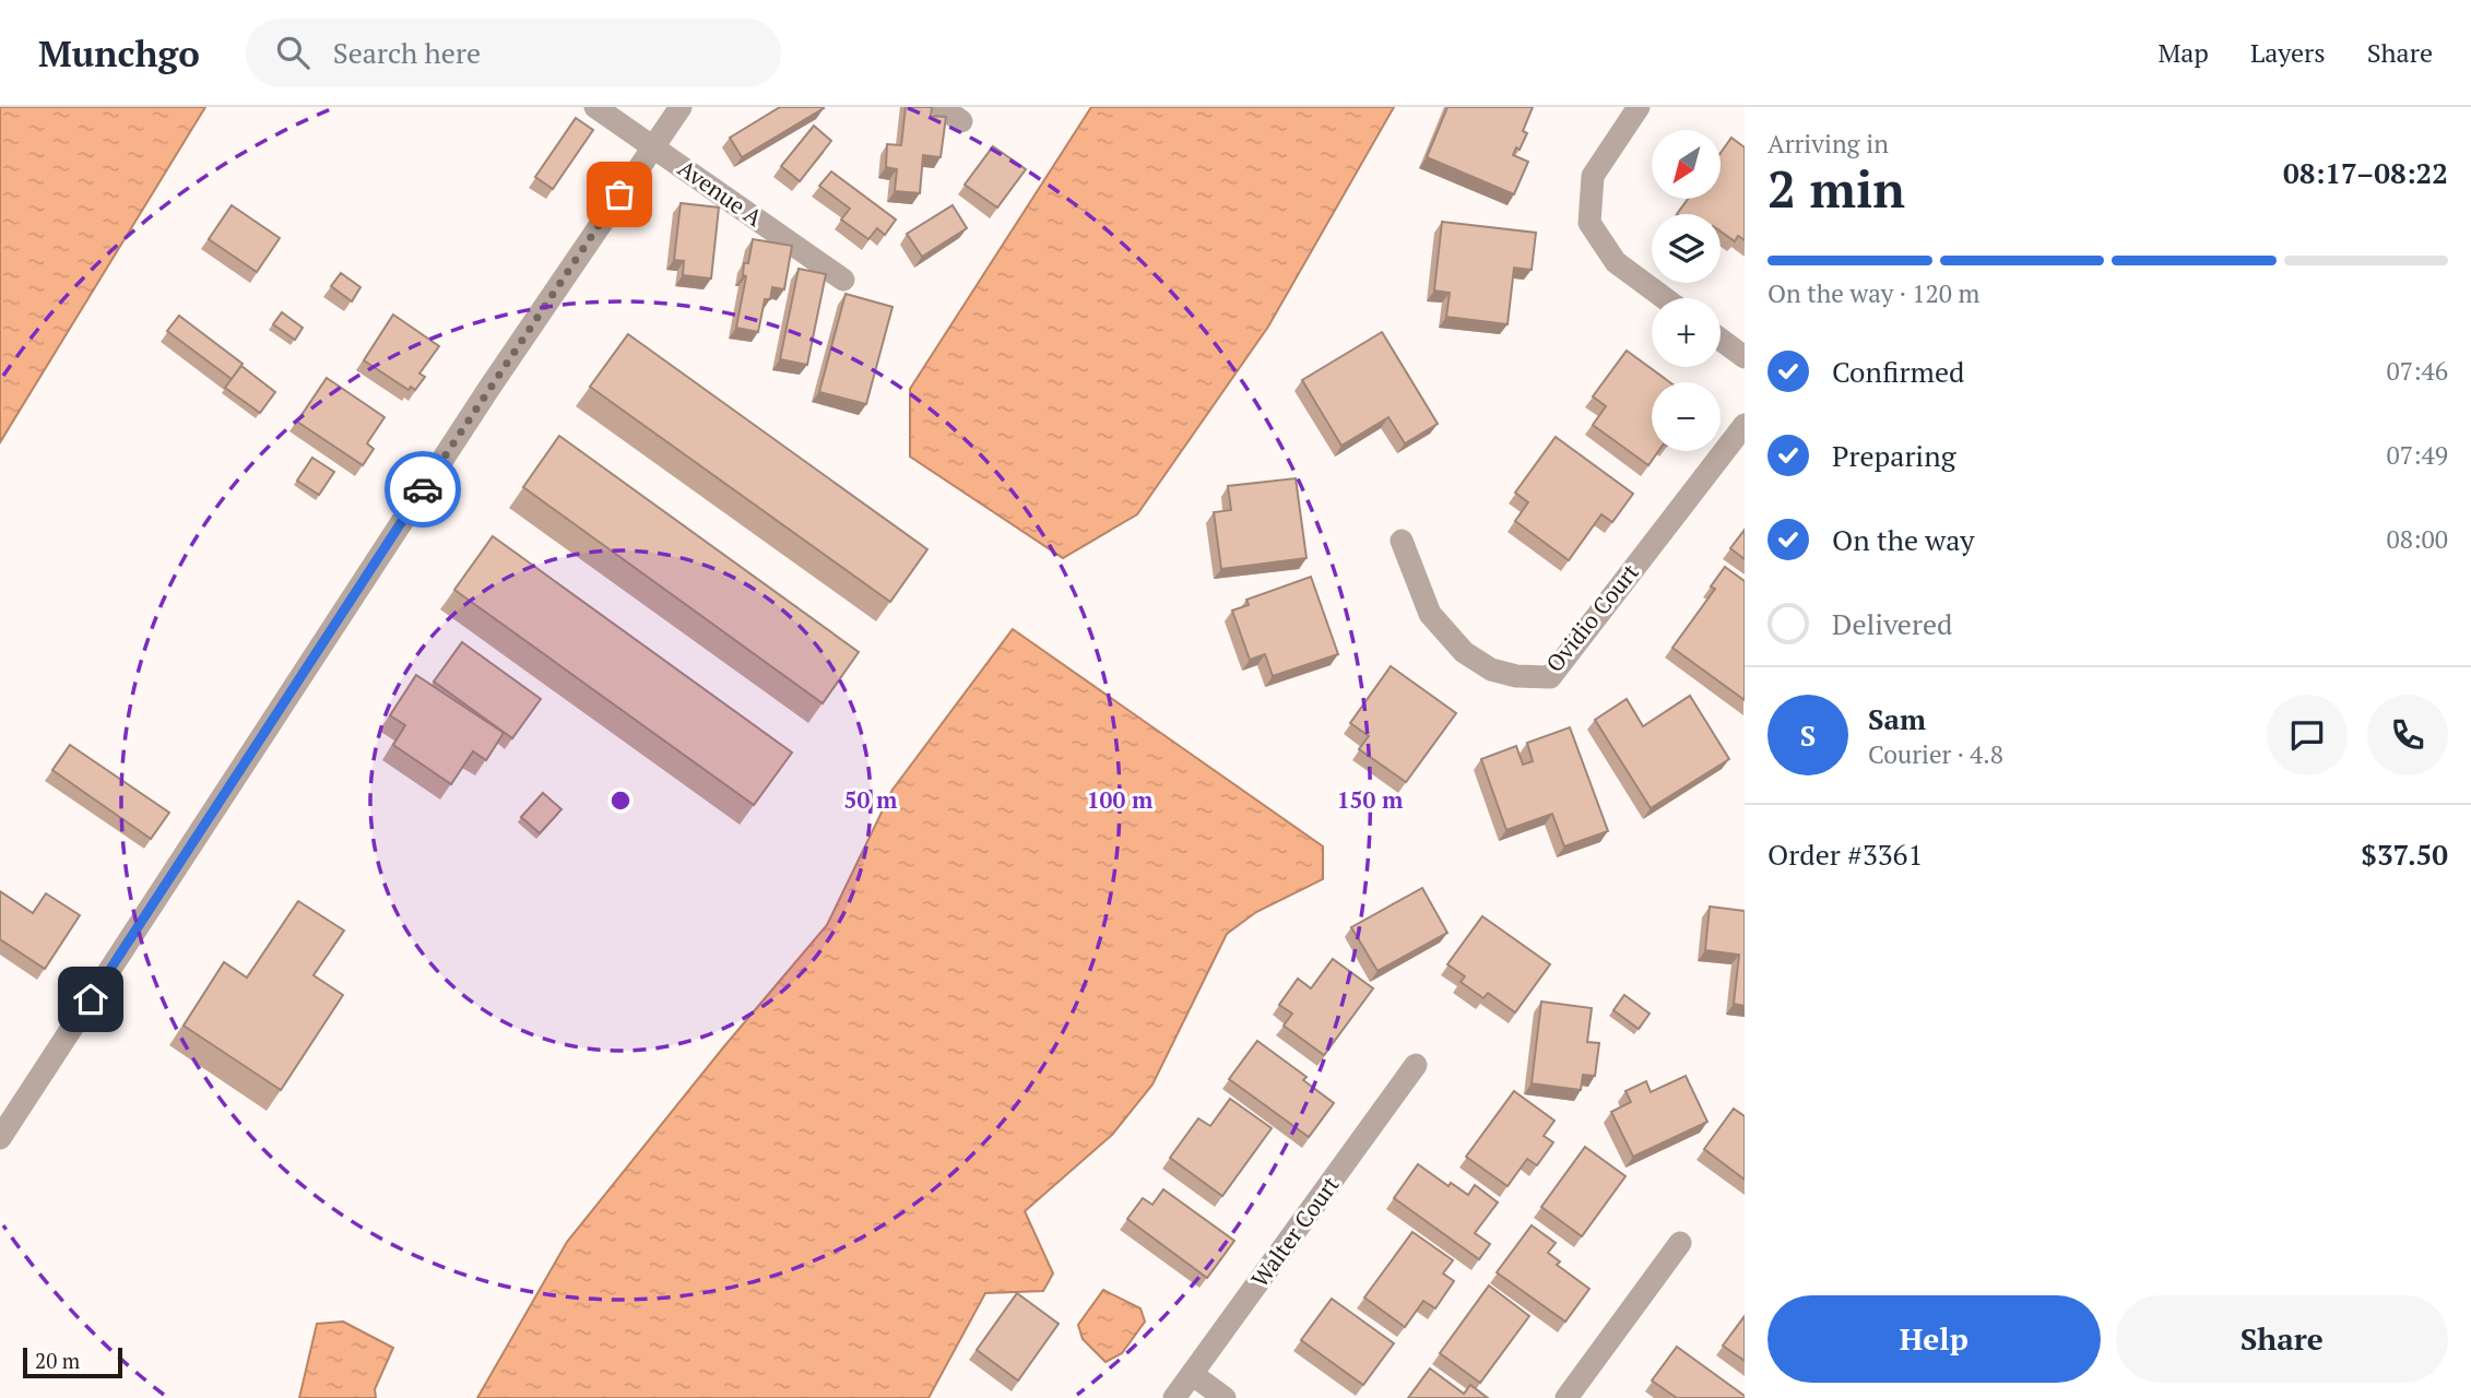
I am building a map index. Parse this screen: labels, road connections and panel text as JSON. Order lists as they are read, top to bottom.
{
  "streets": {
    "street": ["Avenue A", "Ovidio Court", "Walter Court"]
  },
  "scale_bar": "20 m",
  "north": "bottom left",
  "page": {
    "header": "Munchgo",
    "search": "Search here",
    "nav": ["Map", "Layers", "Share"],
    "heading": ["2 min", "Arriving in", "08:17–08:22"],
    "panel": [
      "Sam",
      "Courier · 4.8",
      "Order #3361",
      "$37.50"
    ],
    "map_buttons": ["+", "−"],
    "bar": "On the way · 120 m",
    "list": [
      ["Confirmed", "07:46"],
      ["Preparing", "07:49"],
      ["On the way", "08:00"],
      "Delivered"
    ],
    "round": "S",
    "buttons": ["Help", "Share"],
    "scale": "20 m"
  },
  "rings": ["50 m", "100 m", "150 m"]
}
